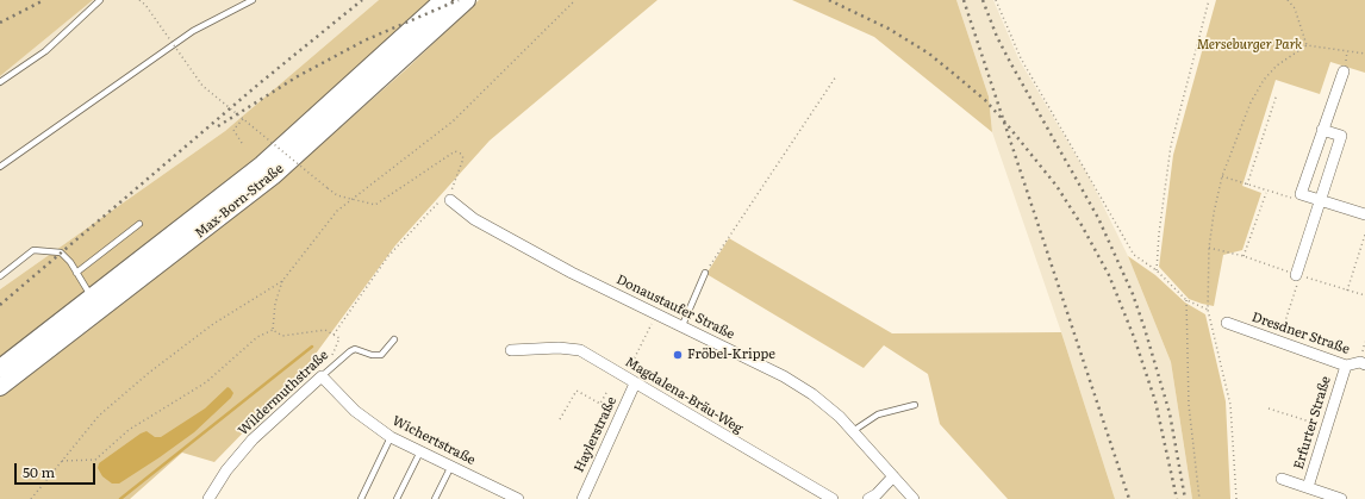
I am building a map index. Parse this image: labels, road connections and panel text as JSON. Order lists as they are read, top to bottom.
{
  "streets": {
    "main road": ["Max-Born-Straße"],
    "street": [
      "Donaustaufer Straße",
      "Dresdner Straße",
      "Wildermuthstraße",
      "Magdalena-Bräu-Weg",
      "Erfurter Straße",
      "Haylerstraße",
      "Wichertstraße"
    ]
  },
  "crossings": [
    ["Dresdner Straße", "Erfurter Straße"],
    ["Wildermuthstraße", "Wichertstraße"],
    ["Magdalena-Bräu-Weg", "Haylerstraße"]
  ],
  "parks": ["Merseburger Park"],
  "places": ["Fröbel-Krippe"],
  "scale_bar": "50 m"
}
